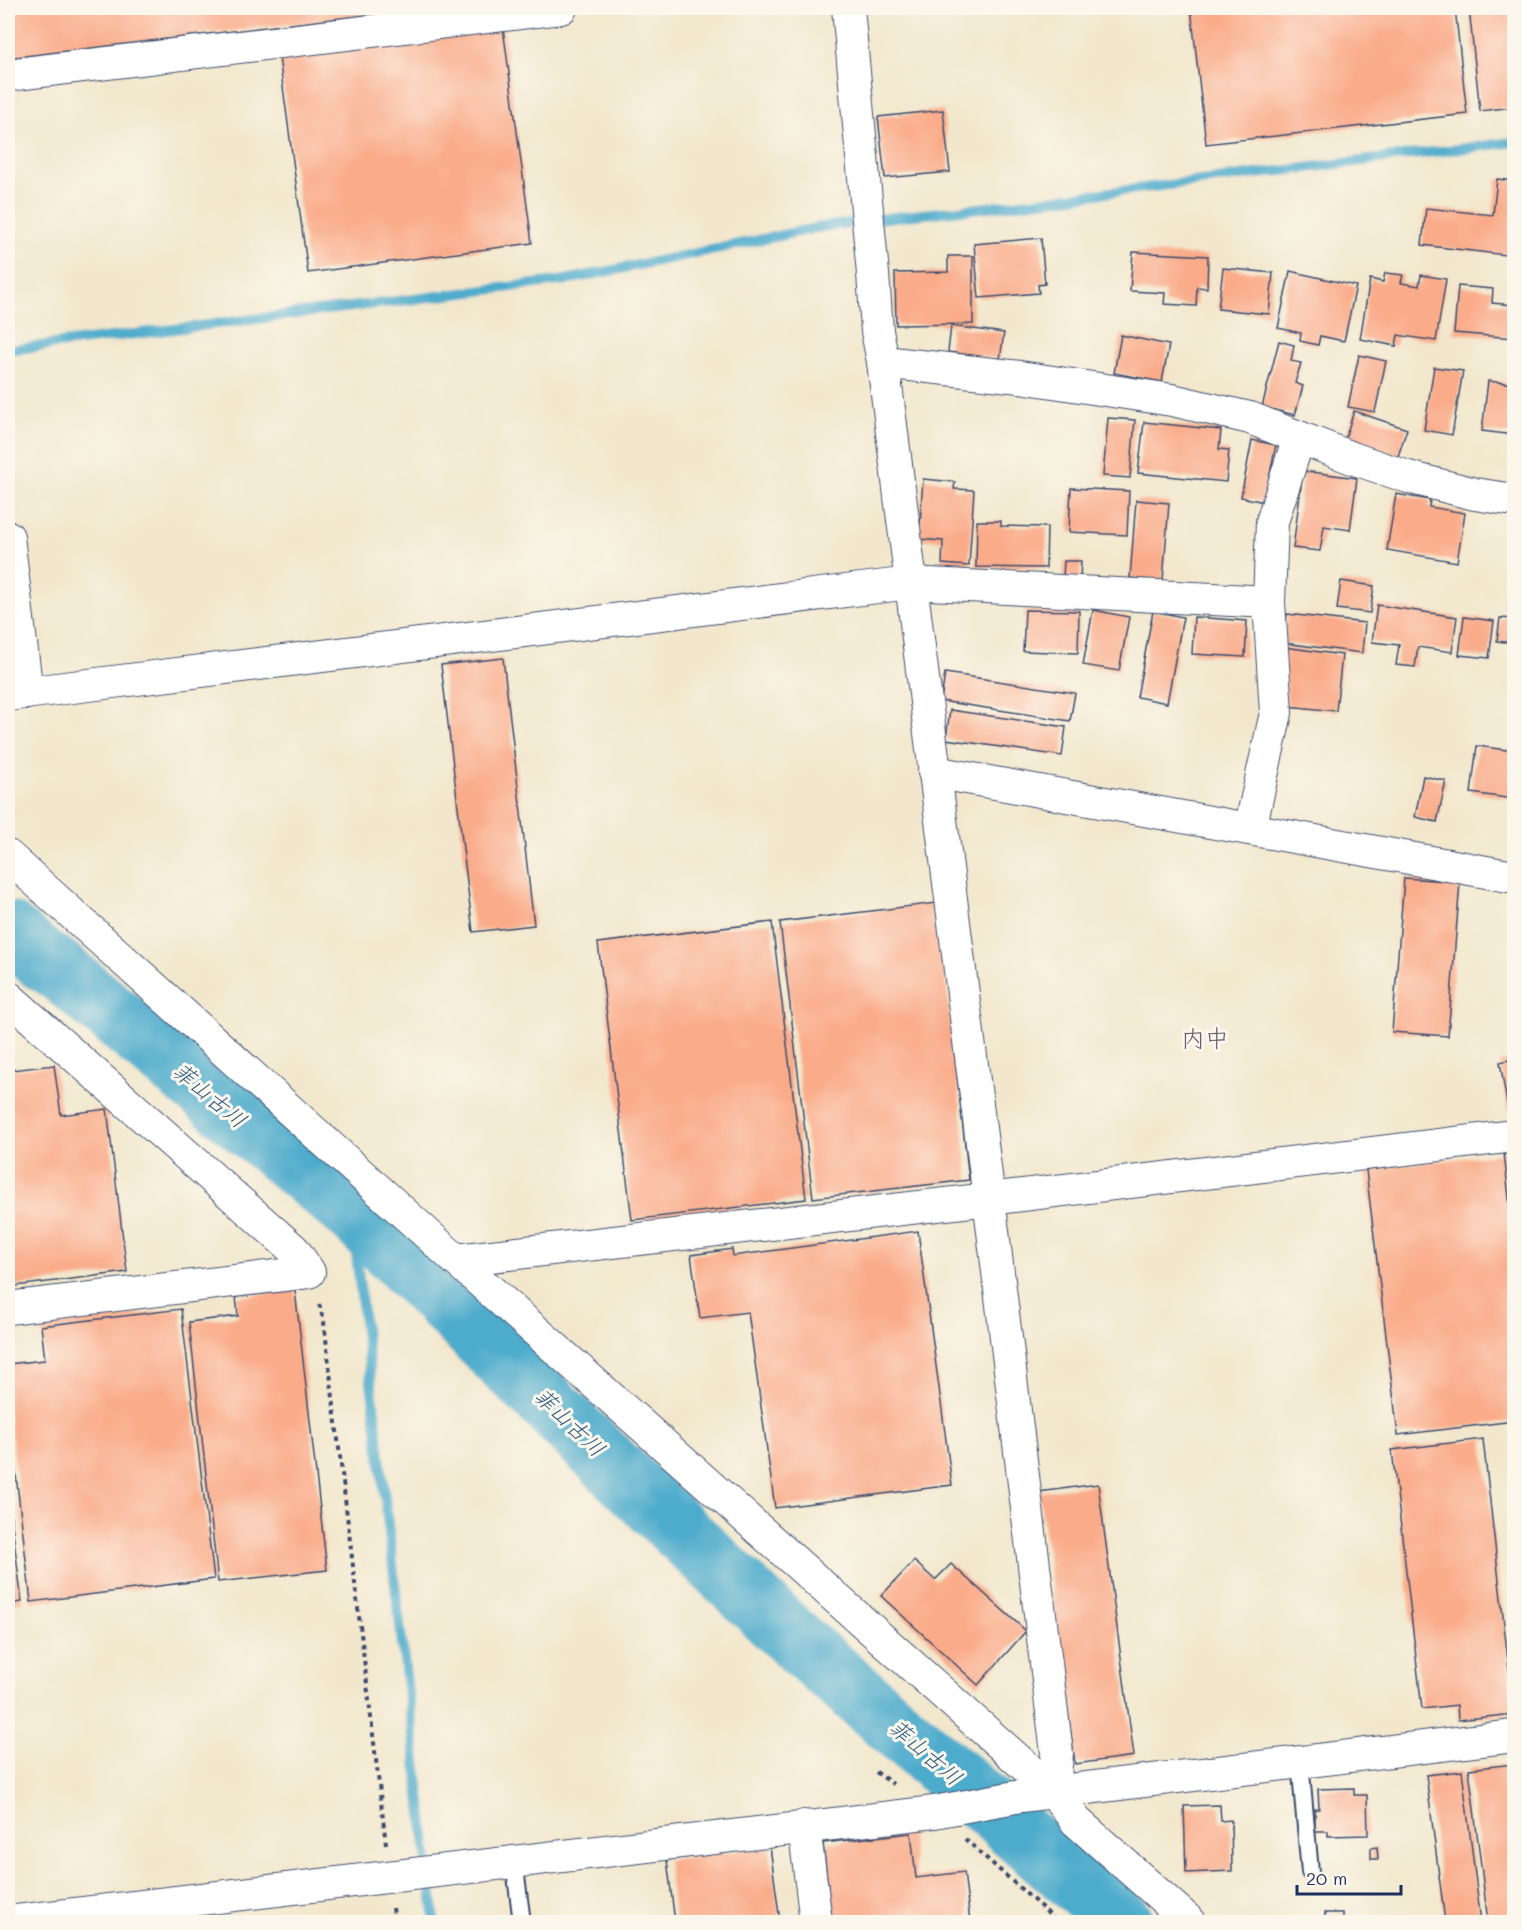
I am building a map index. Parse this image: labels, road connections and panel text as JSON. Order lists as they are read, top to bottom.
{
  "districts": ["内中"],
  "water": ["菲山古川"],
  "scale_bar": "20 m"
}
